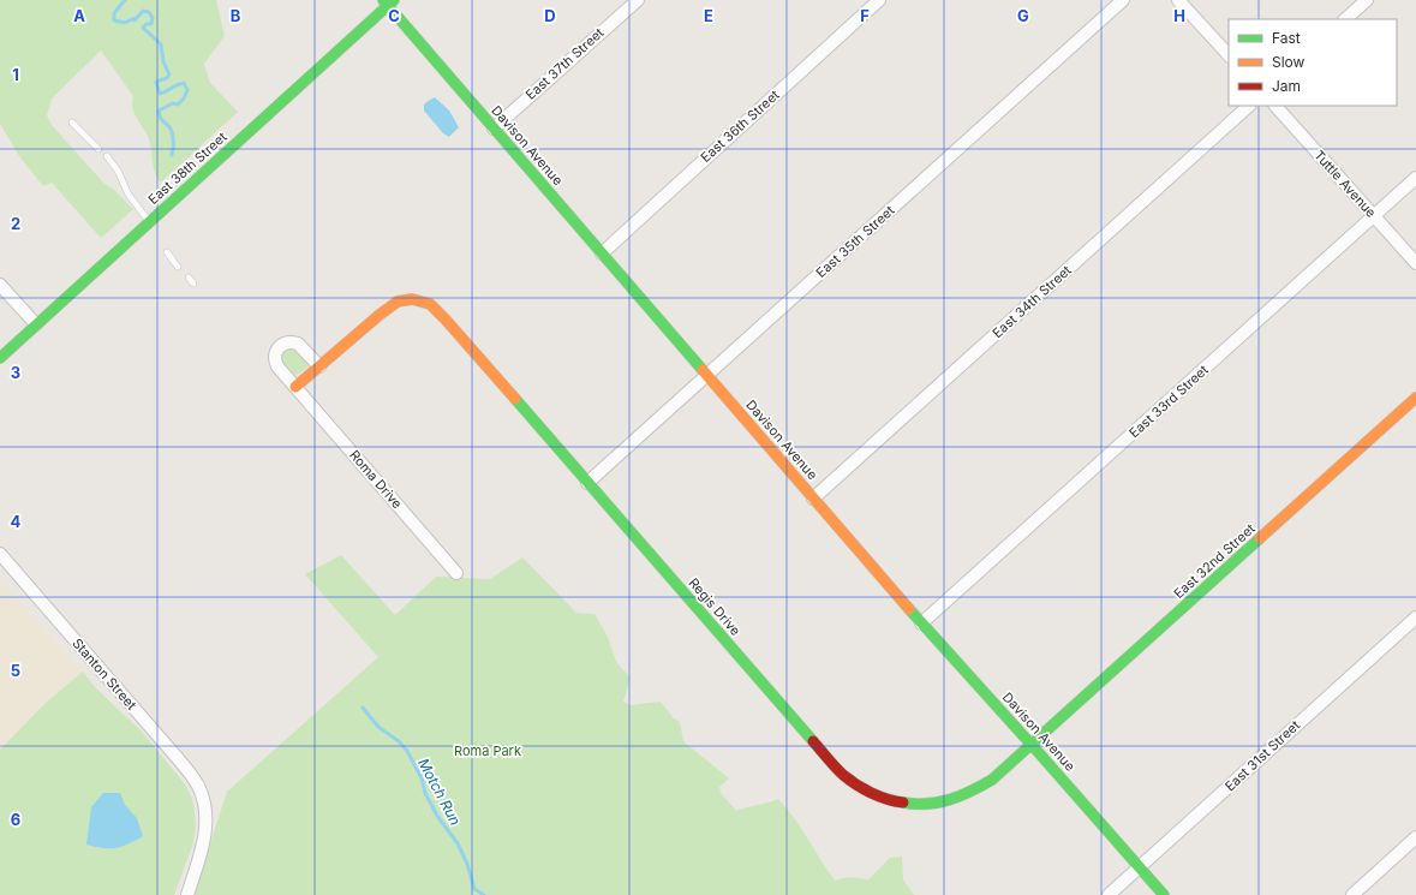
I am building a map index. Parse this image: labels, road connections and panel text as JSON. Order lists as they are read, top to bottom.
{
  "streets": {
    "street": [
      "East 37th Street",
      "East 36th Street",
      "Davison Avenue",
      "East 38th Street",
      "Tuttle Avenue",
      "East 35th Street",
      "East 34th Street",
      "East 33rd Street",
      "Roma Drive",
      "East 32nd Street",
      "Regis Drive",
      "Stanton Street",
      "East 31st Street"
    ]
  },
  "crossings": [
    ["East 37th Street", "Davison Avenue"],
    ["East 36th Street", "Davison Avenue"],
    ["Davison Avenue", "East 38th Street"],
    ["Davison Avenue", "East 35th Street"],
    ["Davison Avenue", "East 34th Street"],
    ["Davison Avenue", "East 33rd Street"],
    ["Davison Avenue", "East 32nd Street"],
    ["Davison Avenue", "Regis Drive"],
    ["Davison Avenue", "East 31st Street"],
    ["Tuttle Avenue", "East 33rd Street"],
    ["East 35th Street", "Regis Drive"],
    ["East 32nd Street", "Regis Drive"]
  ],
  "water": ["Motch Run"],
  "parks": ["Roma Park"],
  "legend": ["Fast", "Slow", "Jam"],
  "grid": {
    "columns": [
      "A",
      "B",
      "C",
      "D",
      "E",
      "F",
      "G",
      "H"
    ],
    "rows": [
      "1",
      "2",
      "3",
      "4",
      "5",
      "6"
    ]
  }
}
